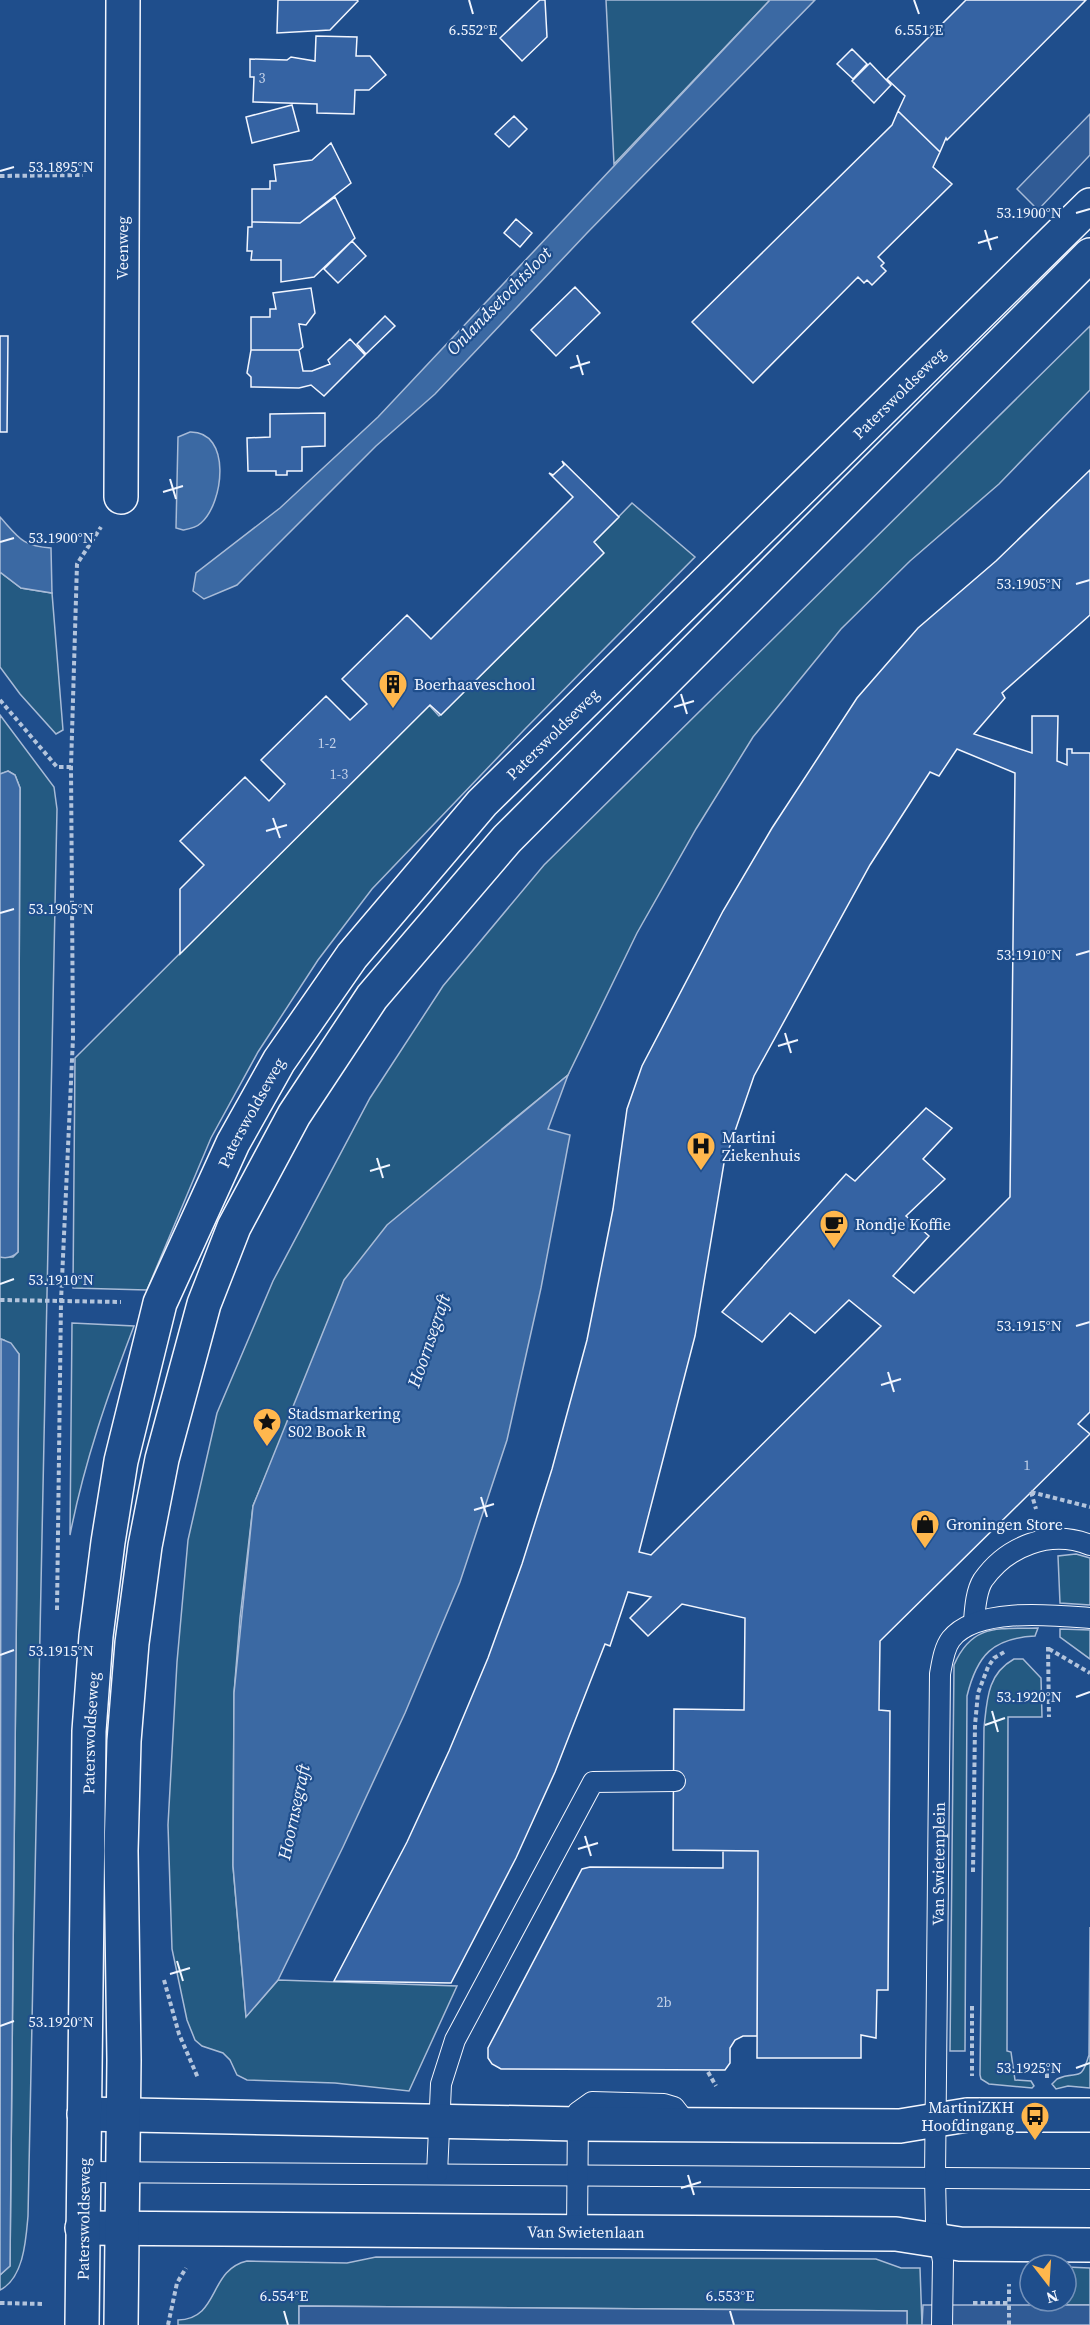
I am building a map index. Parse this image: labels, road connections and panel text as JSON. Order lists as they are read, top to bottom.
{
  "streets": {
    "main road": ["Veenweg", "Paterswoldseweg", "Van Swietenlaan"],
    "lane": ["Van Swietenplein"]
  },
  "crossings": [
    ["Paterswoldseweg", "Van Swietenlaan"],
    ["Van Swietenplein", "Van Swietenlaan"]
  ],
  "water": ["Onlandsetochtsloot", "Hoornsegraft"],
  "places": {
    "building": ["Boerhaaveschool"],
    "hospital": ["Martini Ziekenhuis"],
    "cafe": ["Rondje Koffie"],
    "place": ["Stadsmarkering S02 Book R"],
    "shop": ["Groningen Store"],
    "bus stop": ["MartiniZKH Hoofdingang"]
  },
  "house_numbers": [
    "3",
    "1-2",
    "1-3",
    "1",
    "2b"
  ],
  "north": "bottom",
  "coordinates": [
    "6.552°E",
    "6.551°E",
    "53.1895°N",
    "53.1900°N",
    "53.1905°N",
    "53.1910°N",
    "53.1915°N",
    "53.1920°N",
    "53.1925°N",
    "6.554°E",
    "6.553°E"
  ]
}
